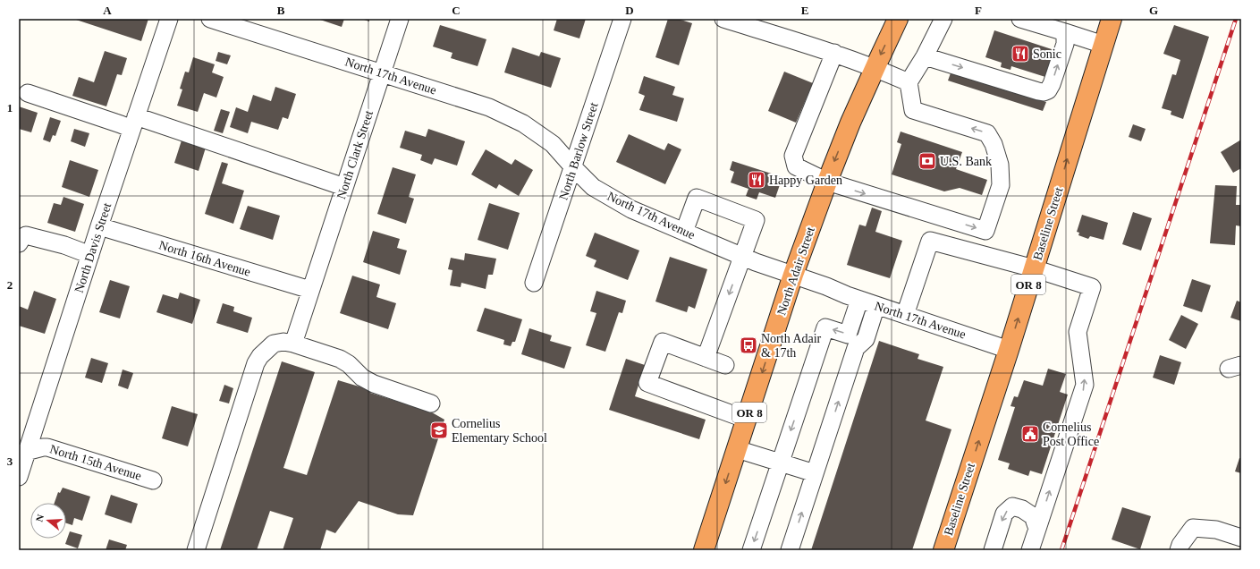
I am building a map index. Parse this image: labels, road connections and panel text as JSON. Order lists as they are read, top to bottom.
{
  "streets": {
    "highway": ["Baseline Street", "North Adair Street", "OR 8"],
    "street": [
      "North 17th Avenue",
      "North Barlow Street",
      "North Clark Street",
      "North Davis Street",
      "North 16th Avenue",
      "North 15th Avenue"
    ]
  },
  "crossings": [
    ["North 17th Avenue", "North Barlow Street"],
    ["North 17th Avenue", "North Clark Street"],
    ["North 17th Avenue", "Baseline Street"],
    ["North 17th Avenue", "North Adair Street"],
    ["North Clark Street", "North 16th Avenue"],
    ["North Davis Street", "North 16th Avenue"],
    ["North Davis Street", "North 15th Avenue"]
  ],
  "one_way": ["Baseline Street", "North Adair Street"],
  "places": {
    "restaurant": ["Sonic", "Happy Garden"],
    "bank": ["U.S. Bank"],
    "bus stop": ["North Adair & 17th"],
    "school or university": ["Cornelius Elementary School"],
    "public building": ["Cornelius Post Office"]
  },
  "north": "left",
  "grid": {
    "columns": [
      "A",
      "B",
      "C",
      "D",
      "E",
      "F",
      "G"
    ],
    "rows": ["1", "2", "3"]
  }
}
